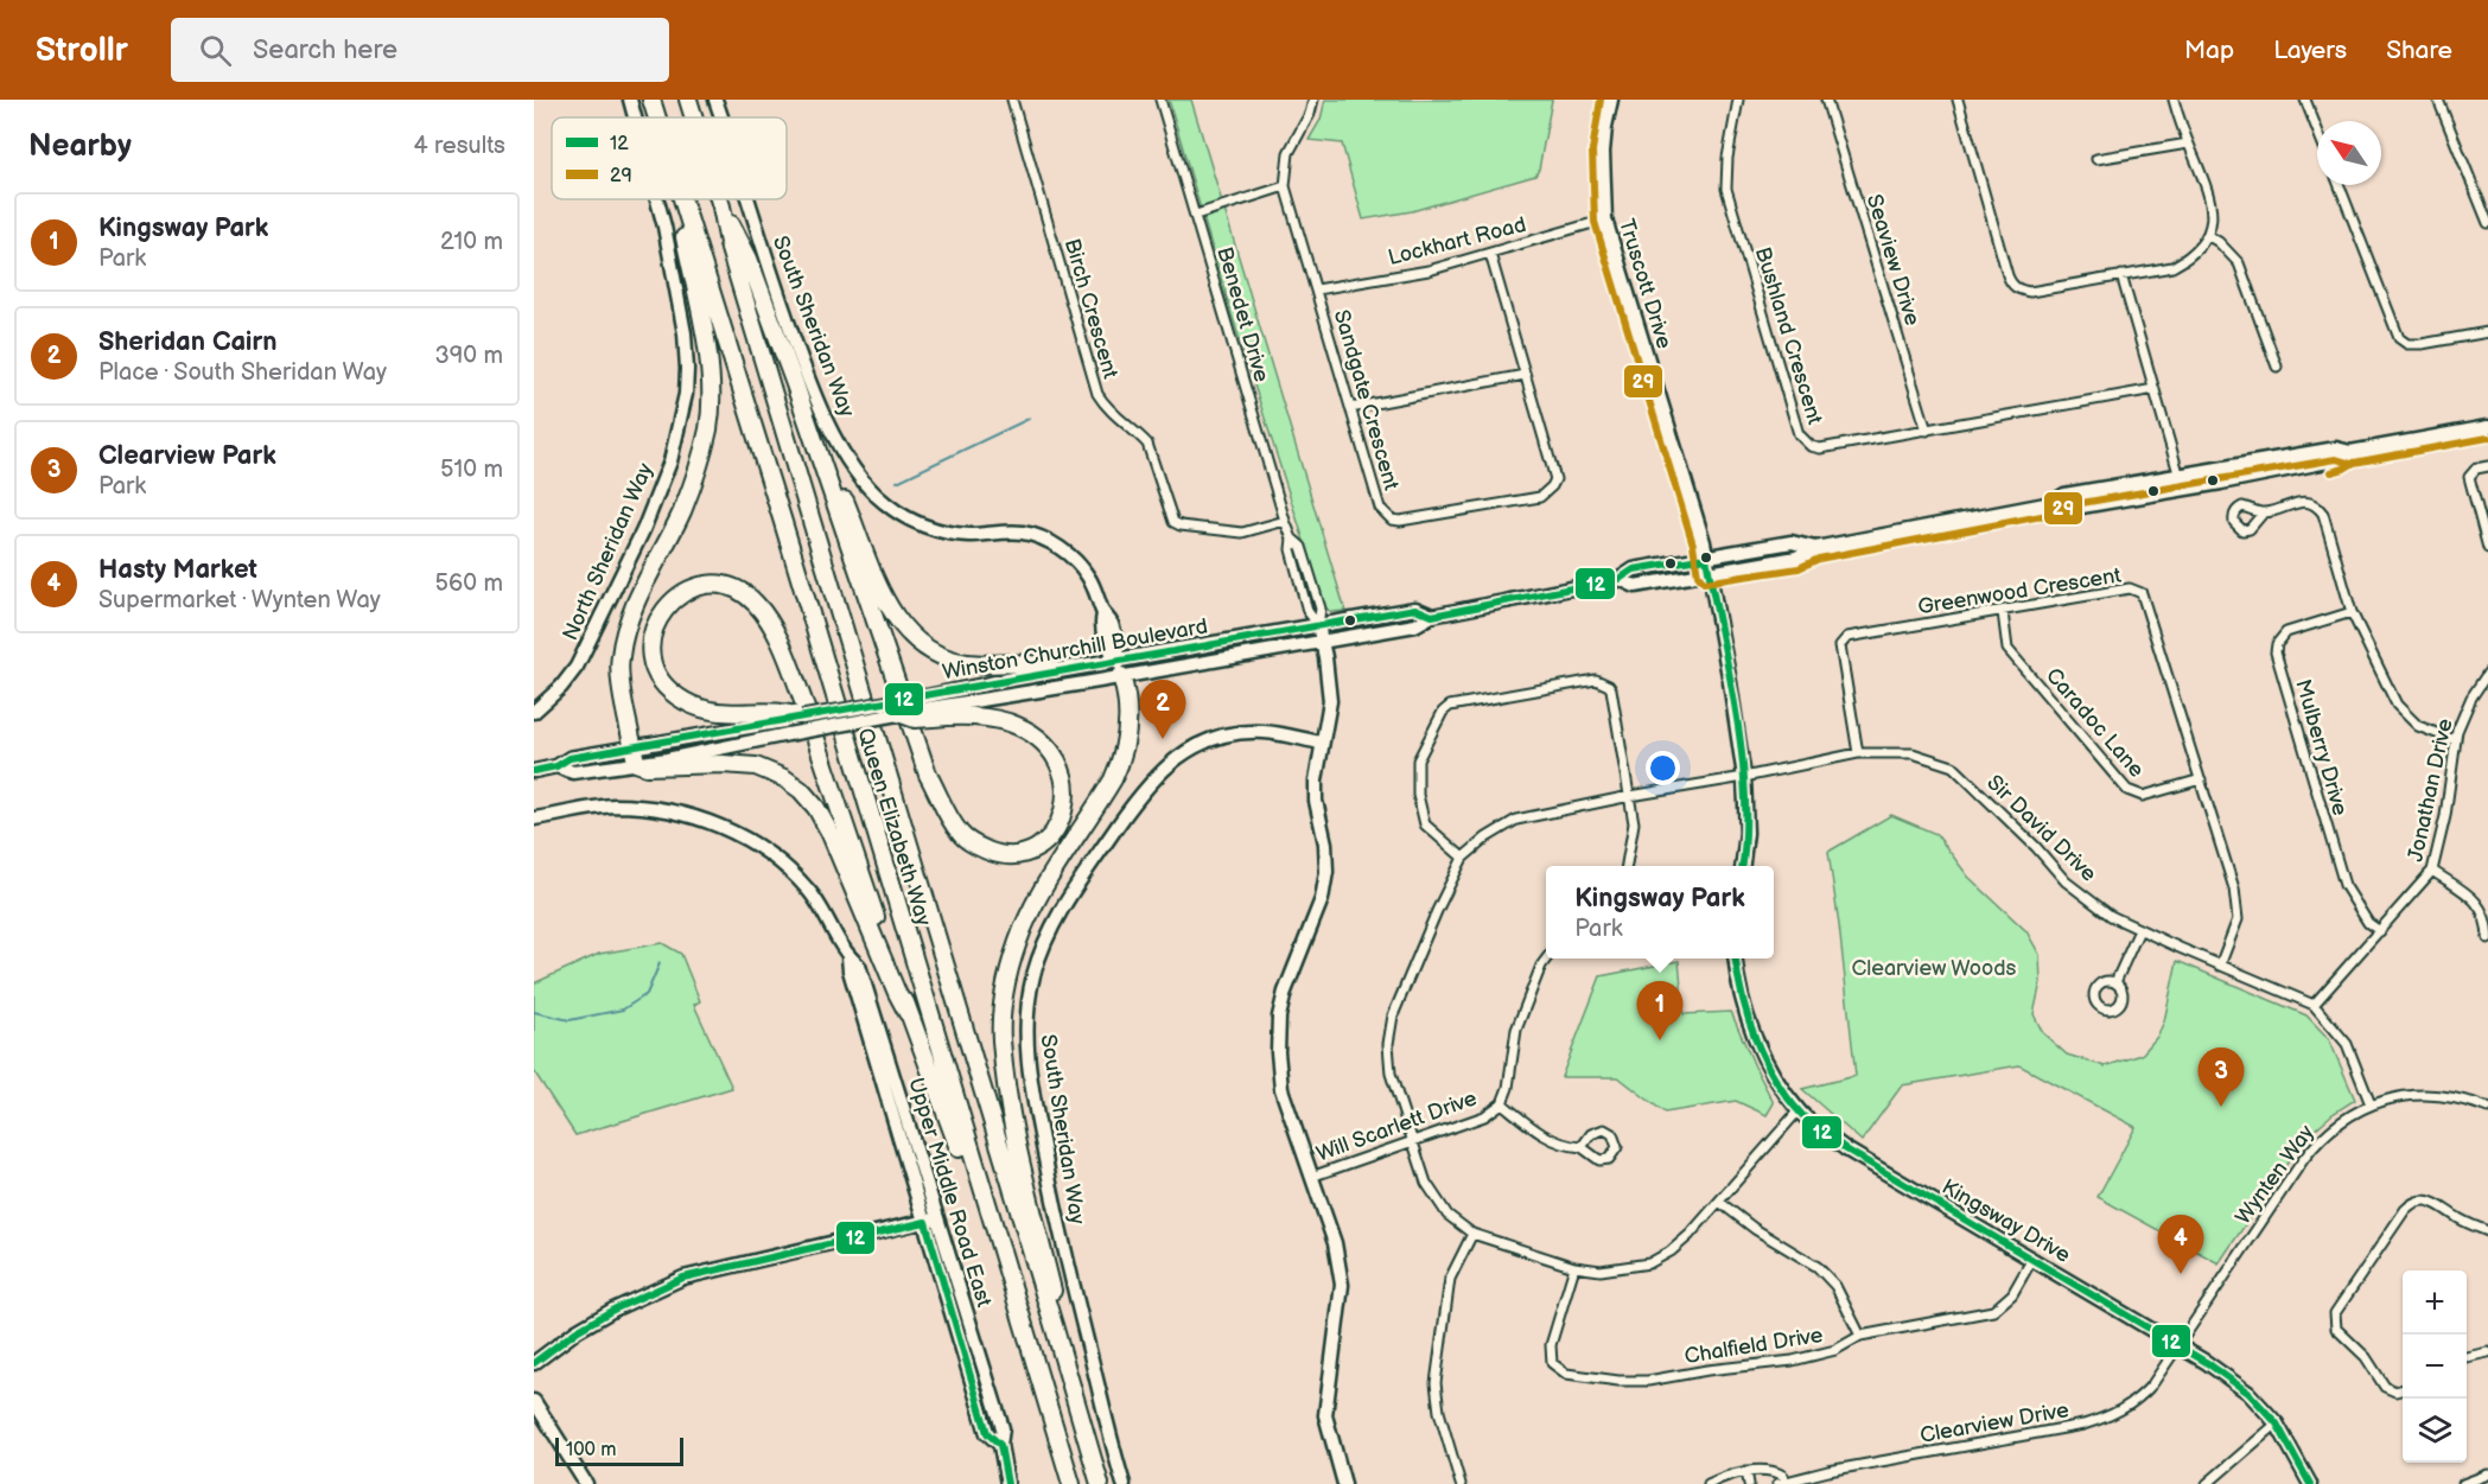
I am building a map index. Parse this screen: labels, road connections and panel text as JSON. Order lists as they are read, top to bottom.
{
  "streets": {
    "highway": ["Queen Elizabeth Way"],
    "street": [
      "Lockhart Road",
      "Seaview Drive",
      "Truscott Drive",
      "Birch Crescent",
      "Benedet Drive",
      "South Sheridan Way",
      "Bushland Crescent",
      "Sandgate Crescent",
      "North Sheridan Way",
      "Greenwood Crescent",
      "Winston Churchill Boulevard",
      "Caradoc Lane",
      "Mulberry Drive",
      "Jonathan Drive",
      "Sir David Drive",
      "Will Scarlett Drive",
      "Wynten Way",
      "Upper Middle Road East",
      "Kingsway Drive",
      "Chalfield Drive",
      "Clearview Drive"
    ]
  },
  "crossings": [
    ["Lockhart Road", "Truscott Drive"],
    ["Lockhart Road", "Sandgate Crescent"],
    ["Seaview Drive", "Bushland Crescent"],
    ["Truscott Drive", "Winston Churchill Boulevard"],
    ["Birch Crescent", "Benedet Drive"],
    ["Benedet Drive", "Winston Churchill Boulevard"],
    ["South Sheridan Way", "Winston Churchill Boulevard"],
    ["Greenwood Crescent", "Caradoc Lane"],
    ["Greenwood Crescent", "Sir David Drive"],
    ["Mulberry Drive", "Jonathan Drive"],
    ["Jonathan Drive", "Sir David Drive"],
    ["Sir David Drive", "Wynten Way"],
    ["Wynten Way", "Kingsway Drive"],
    ["Wynten Way", "Clearview Drive"],
    ["Kingsway Drive", "Chalfield Drive"],
    ["Kingsway Drive", "Clearview Drive"]
  ],
  "parks": ["Clearview Woods"],
  "lines": ["transit line 29", "transit line 12"],
  "legend": ["12", "29"],
  "scale_bar": "100 m",
  "north": "top left",
  "page": {
    "header": "Strollr",
    "search": "Search here",
    "nav": ["Map", "Layers", "Share"],
    "heading": ["Nearby", "4 results"],
    "list": [
      {
        "mark": "1",
        "name": "Kingsway Park",
        "note": "Park",
        "value": "210 m"
      },
      {
        "mark": "2",
        "name": "Sheridan Cairn",
        "note": "Place · South Sheridan Way",
        "value": "390 m"
      },
      {
        "mark": "3",
        "name": "Clearview Park",
        "note": "Park",
        "value": "510 m"
      },
      {
        "mark": "4",
        "name": "Hasty Market",
        "note": "Supermarket · Wynten Way",
        "value": "560 m"
      }
    ],
    "pins": [
      "2",
      "1",
      "3",
      "4"
    ],
    "popup": ["Kingsway Park", "Park"],
    "map_buttons": ["+", "−"],
    "scale": "100 m"
  }
}
